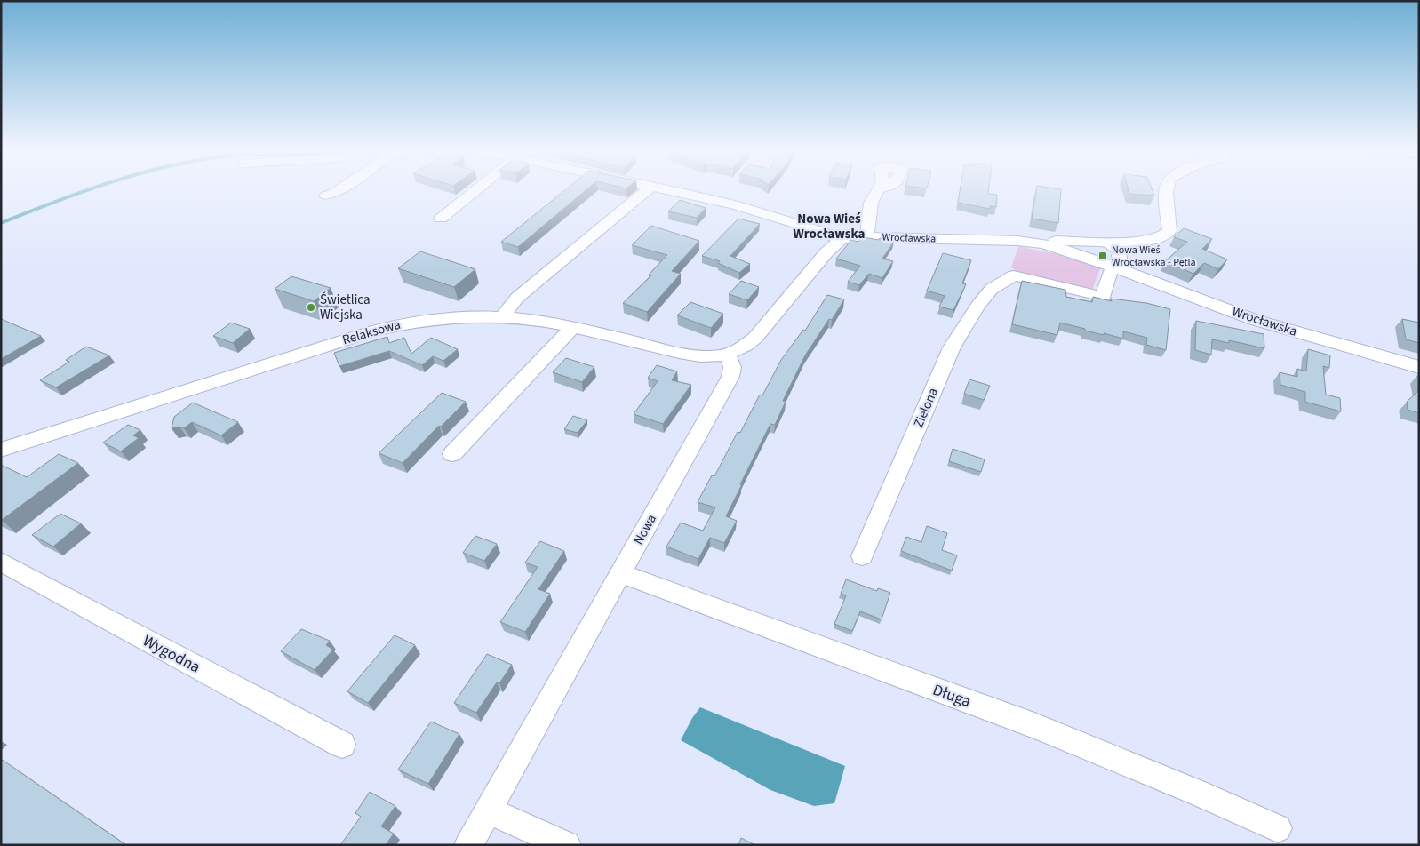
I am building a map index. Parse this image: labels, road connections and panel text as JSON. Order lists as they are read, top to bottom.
{
  "streets": {
    "street": [
      "Wrocławska",
      "Relaksowa",
      "Zielona",
      "Nowa",
      "Wygodna",
      "Długa"
    ]
  },
  "crossings": [
    ["Wrocławska", "Zielona"],
    ["Relaksowa", "Nowa"],
    ["Nowa", "Długa"]
  ],
  "districts": ["Nowa Wieś Wrocławska"],
  "places": {
    "transit": ["Nowa Wieś Wrocławska - Pętla"],
    "other": ["Świetlica Wiejska"]
  }
}
